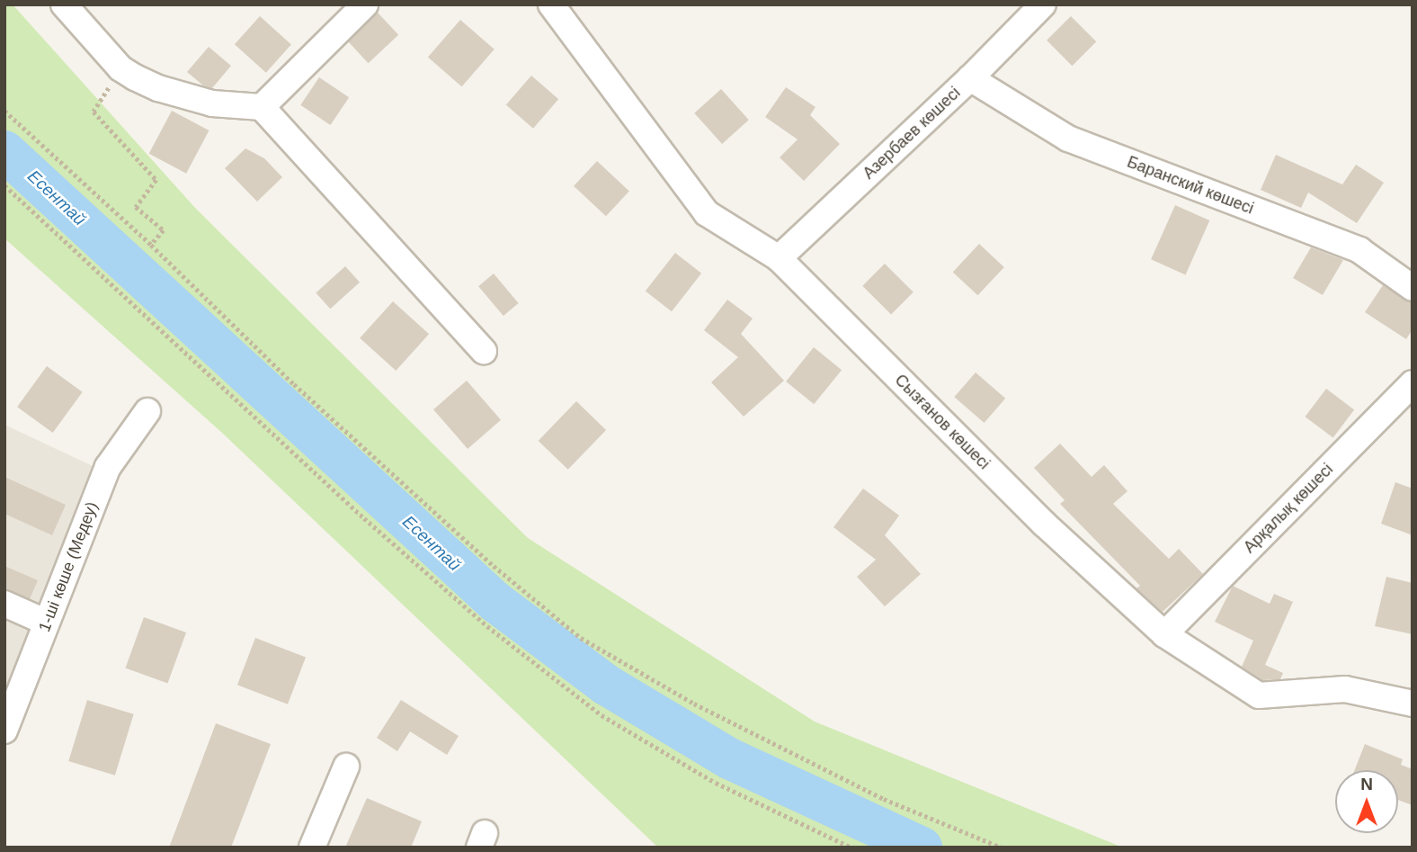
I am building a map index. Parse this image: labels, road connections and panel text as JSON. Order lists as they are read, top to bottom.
{
  "streets": {
    "street": [
      "Азербаев көшесі",
      "Баранский көшесі",
      "Сызғанов көшесі",
      "Арқалық көшесі",
      "1-ші көше (Медеу)"
    ]
  },
  "crossings": [
    ["Азербаев көшесі", "Баранский көшесі"],
    ["Азербаев көшесі", "Сызғанов көшесі"],
    ["Сызғанов көшесі", "Арқалық көшесі"]
  ],
  "water": ["Есентай"],
  "north": "top"
}
